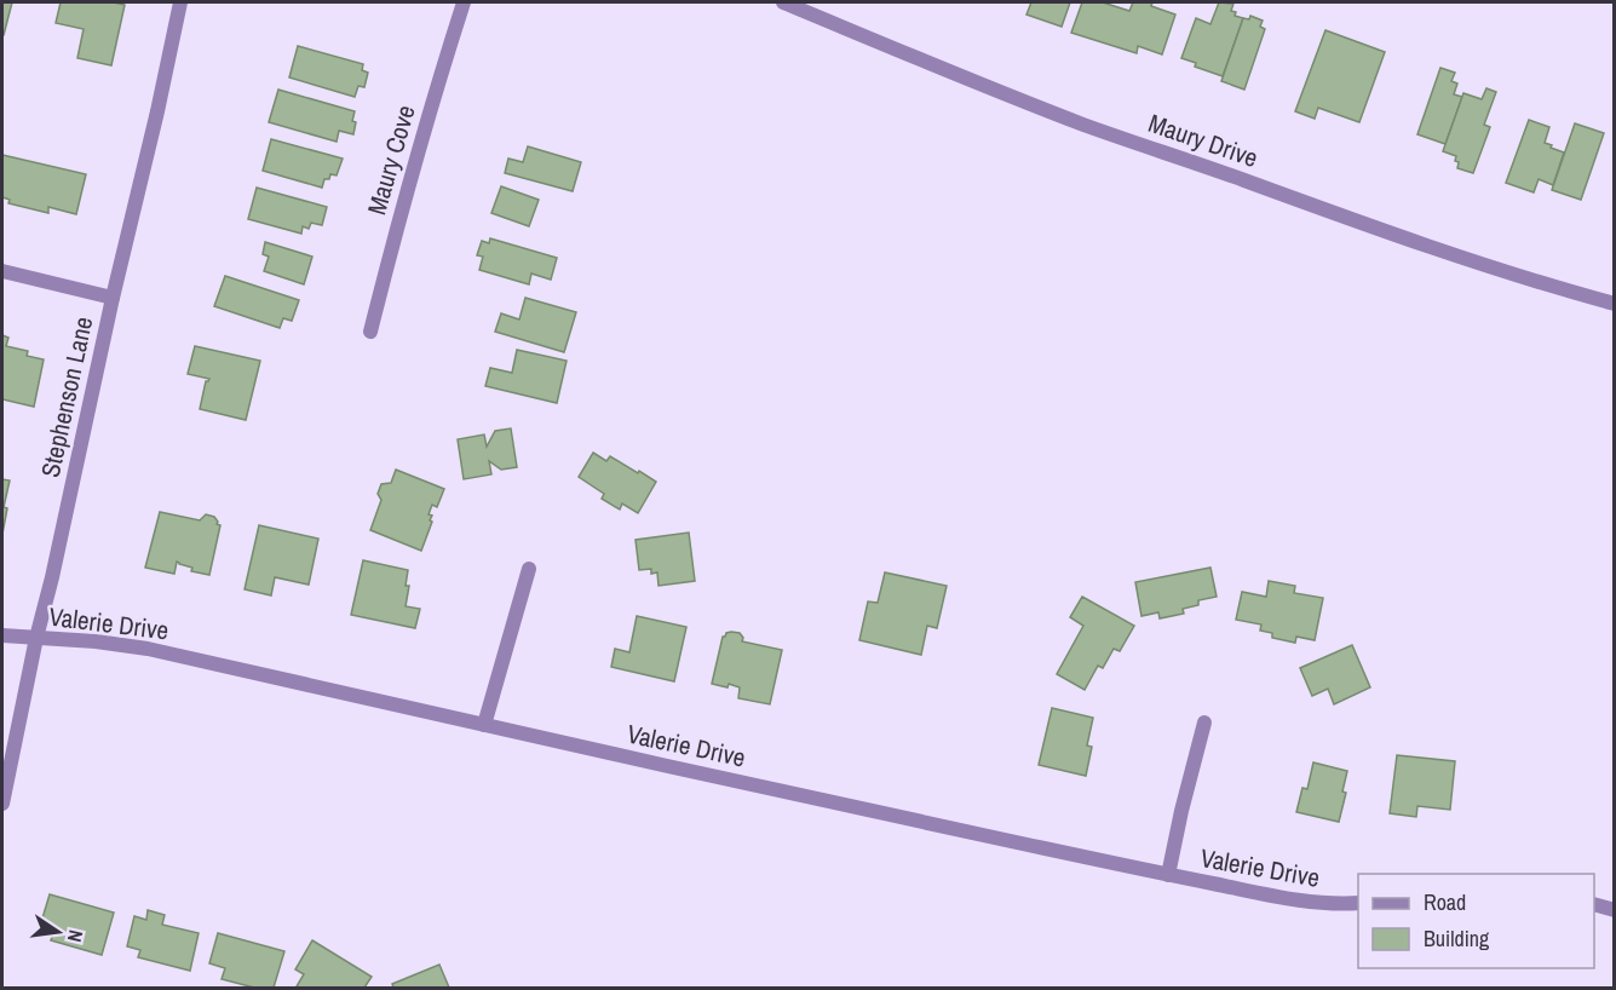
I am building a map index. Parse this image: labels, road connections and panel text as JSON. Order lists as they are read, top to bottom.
{
  "streets": {
    "street": [
      "Maury Drive",
      "Maury Cove",
      "Stephenson Lane",
      "Valerie Drive"
    ]
  },
  "crossings": [
    ["Stephenson Lane", "Valerie Drive"]
  ],
  "legend": ["Road", "Building"],
  "north": "right"
}
